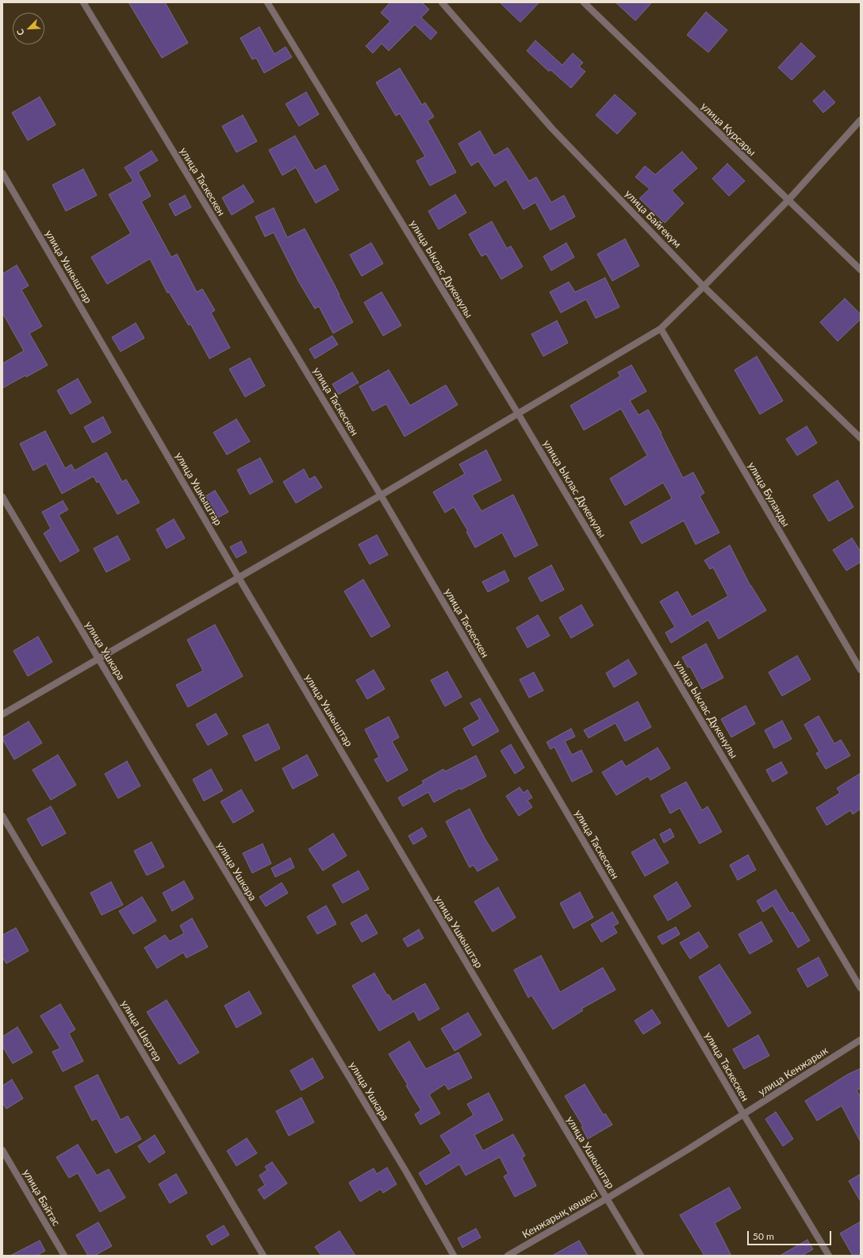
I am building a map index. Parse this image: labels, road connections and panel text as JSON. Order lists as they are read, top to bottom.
{
  "streets": {
    "street": [
      "улица Курсары",
      "улица Таскескен",
      "улица Байгекум",
      "улица Ушкыштар",
      "улица Ыклас Дукенулы",
      "улица Буланды",
      "улица Ушкара",
      "улица Шертер",
      "улица Кенжарык",
      "улица Байтас",
      "Кенжарық көшесі"
    ]
  },
  "crossings": [
    ["улица Таскескен", "улица Кенжарык"],
    ["улица Ушкыштар", "Кенжарық көшесі"],
    ["улица Кенжарык", "Кенжарық көшесі"]
  ],
  "scale_bar": "50 m",
  "north": "bottom left"
}
